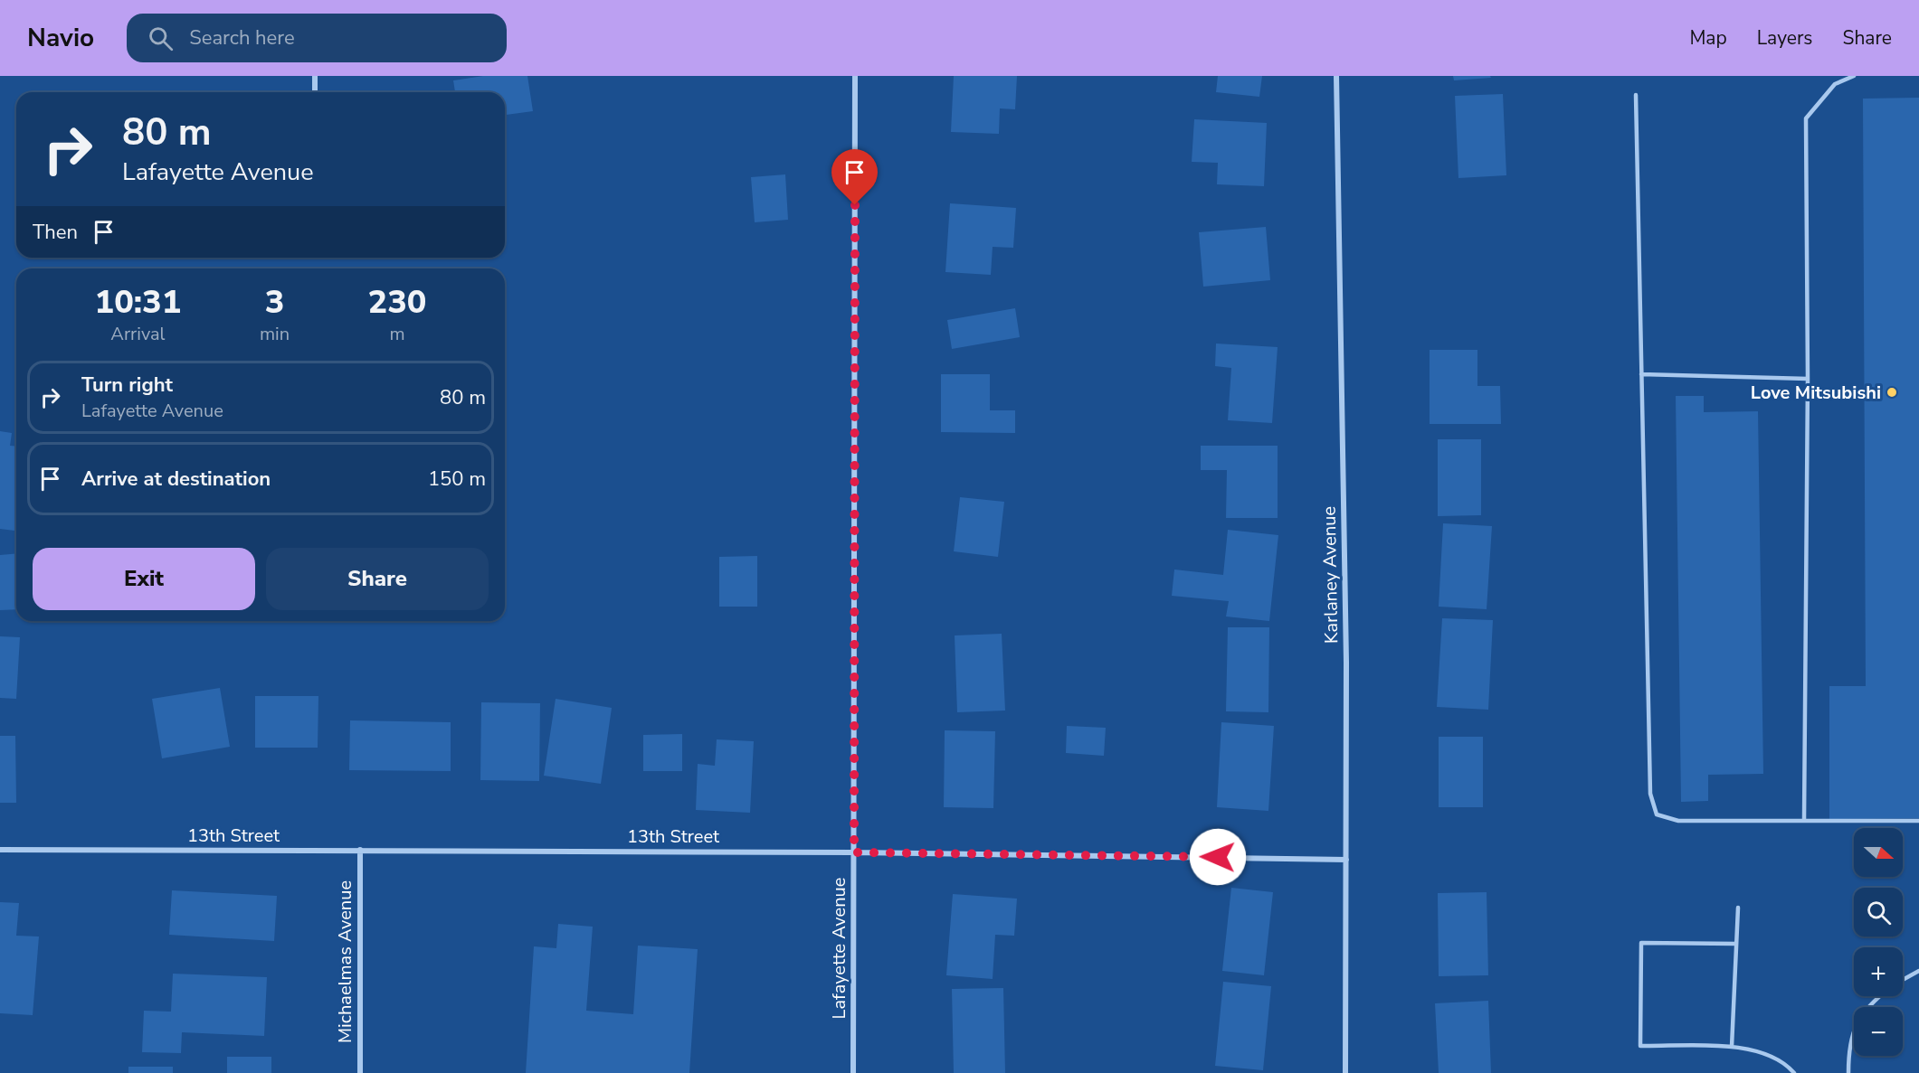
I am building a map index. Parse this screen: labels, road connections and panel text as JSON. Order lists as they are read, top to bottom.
{
  "streets": {
    "street": [
      "Karlaney Avenue",
      "13th Street",
      "Lafayette Avenue",
      "Michaelmas Avenue"
    ]
  },
  "crossings": [
    ["Karlaney Avenue", "13th Street"],
    ["13th Street", "Lafayette Avenue"],
    ["13th Street", "Michaelmas Avenue"]
  ],
  "places": ["Love Mitsubishi"],
  "north": "right",
  "page": {
    "header": "Navio",
    "search": "Search here",
    "nav": ["Map", "Layers", "Share"],
    "turn": ["80 m", "Lafayette Avenue"],
    "then": "Then",
    "eta": [
      "10:31",
      "Arrival",
      "3",
      "min",
      "230",
      "m"
    ],
    "list": [
      {
        "name": "Turn right",
        "note": "Lafayette Avenue",
        "value": "80 m"
      },
      {
        "name": "Arrive at destination",
        "value": "150 m"
      }
    ],
    "buttons": ["Exit", "Share"],
    "map_buttons": ["+", "−"]
  }
}
